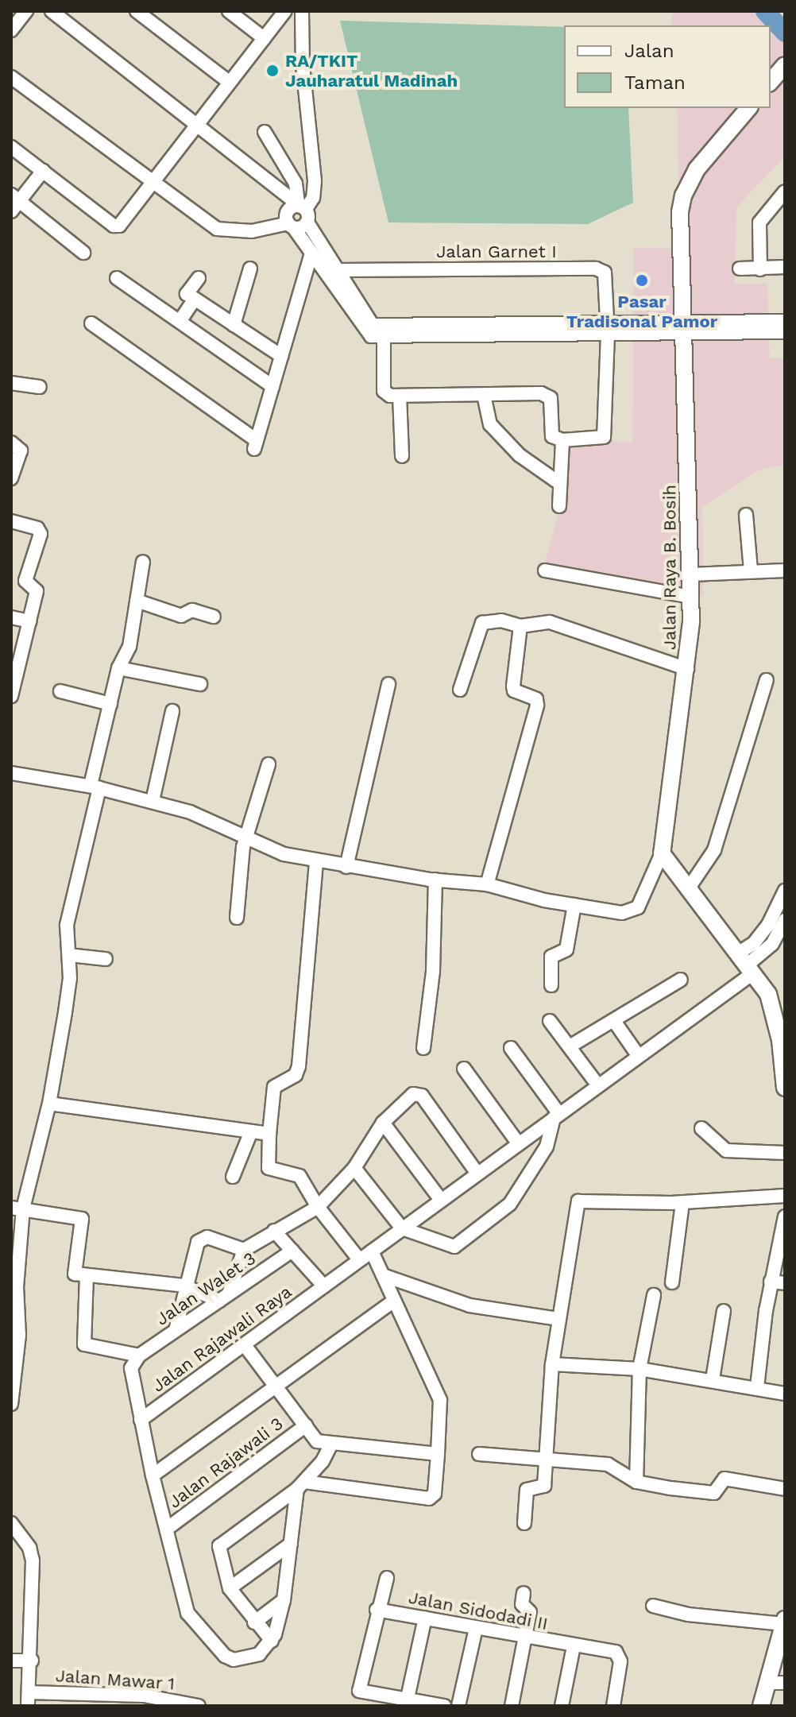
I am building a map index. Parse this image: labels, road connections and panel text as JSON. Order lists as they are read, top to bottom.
{
  "streets": {
    "main road": ["Jalan Raya B. Bosih"],
    "street": [
      "Jalan Garnet I",
      "Jalan Walet 3",
      "Jalan Rajawali Raya",
      "Jalan Rajawali 3",
      "Jalan Sidodadi II",
      "Jalan Mawar 1"
    ]
  },
  "places": ["RA/TKIT Jauharatul Madinah", "Pasar Tradisonal Pamor"],
  "legend": ["Jalan", "Taman"]
}
